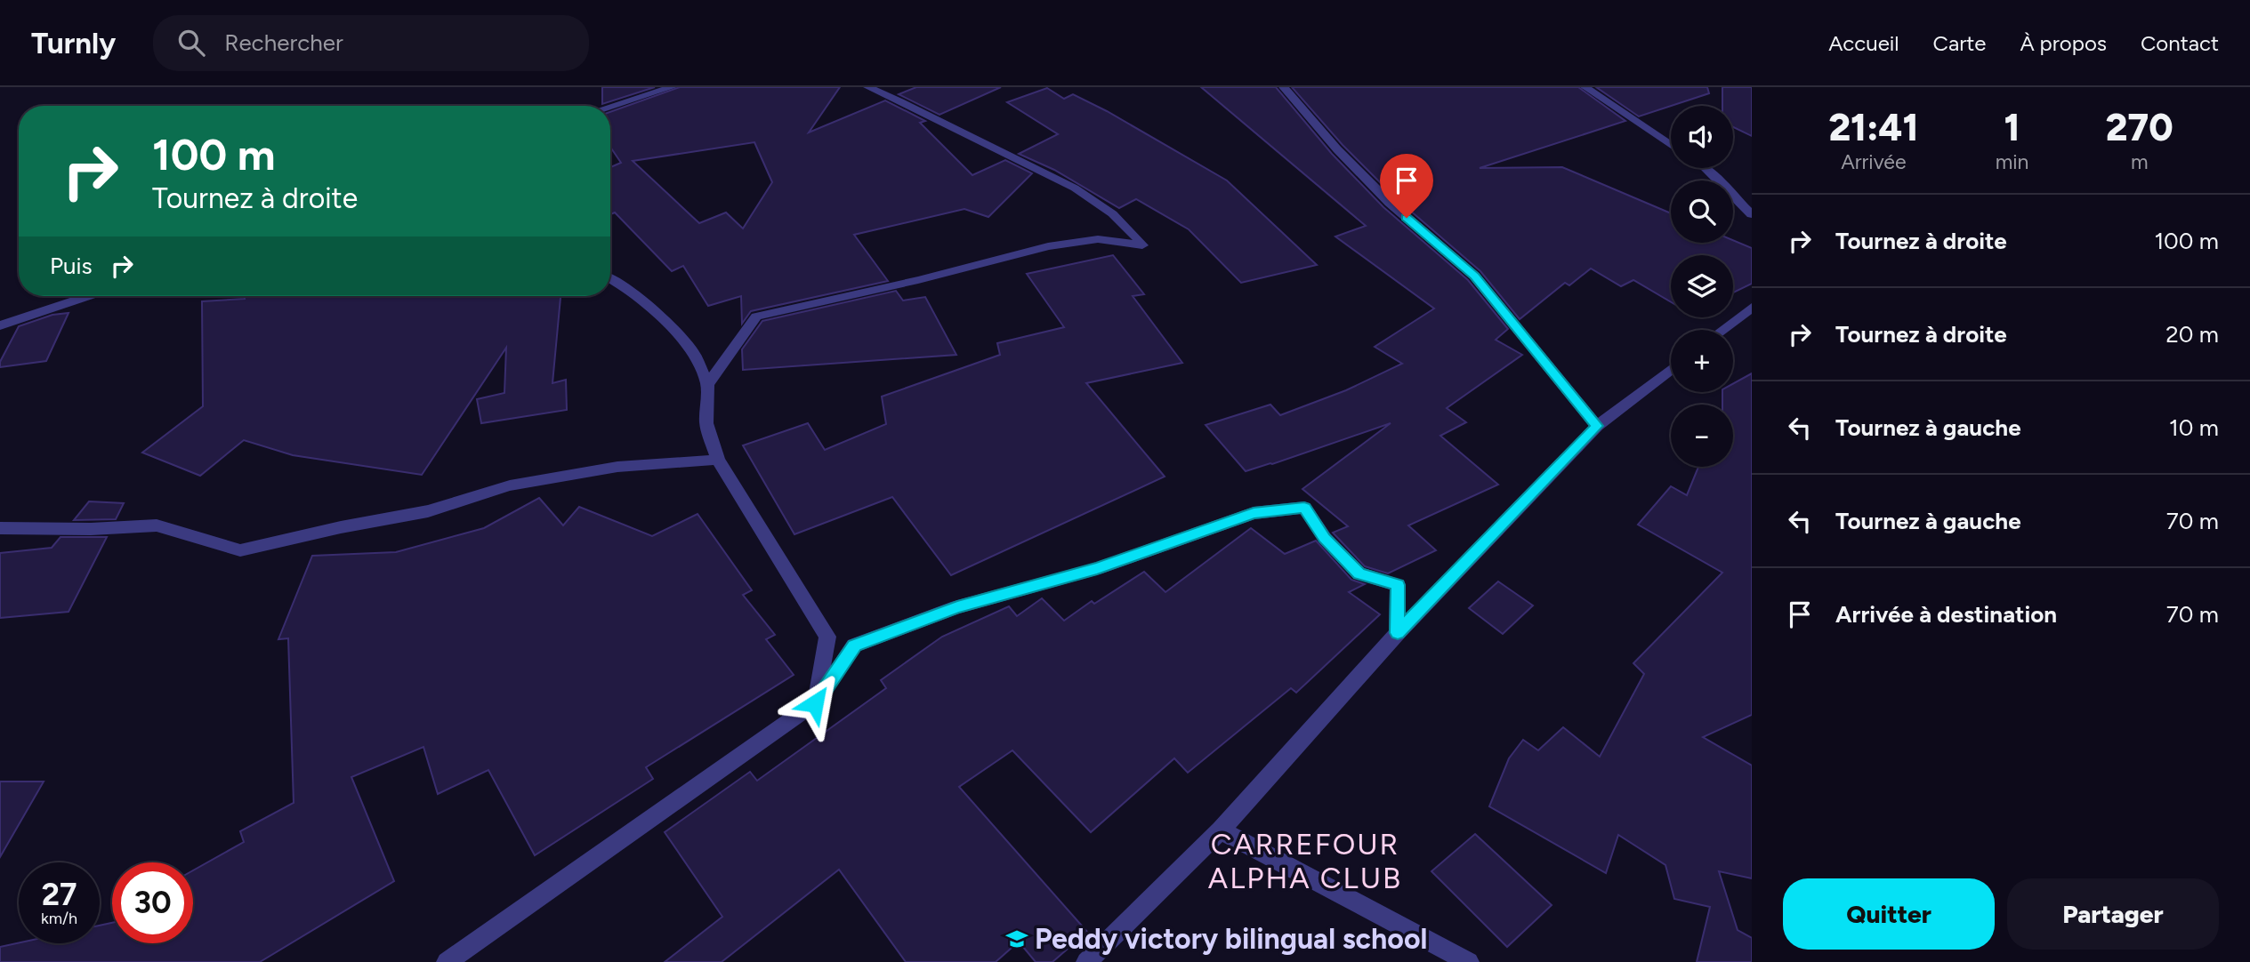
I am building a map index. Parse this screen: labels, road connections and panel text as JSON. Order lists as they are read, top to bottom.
{
  "districts": ["CARREFOUR ALPHA CLUB"],
  "places": {
    "school or university": ["Peddy victory bilingual school"]
  },
  "page": {
    "header": "Turnly",
    "search": "Rechercher",
    "nav": [
      "Accueil",
      "Carte",
      "À propos",
      "Contact"
    ],
    "eta": [
      "21:41",
      "Arrivée",
      "1",
      "min",
      "270",
      "m"
    ],
    "map_buttons": ["+", "−"],
    "turn": ["100 m", "Tournez à droite"],
    "list": [
      {
        "name": "Tournez à droite",
        "value": "100 m"
      },
      {
        "name": "Tournez à droite",
        "value": "20 m"
      },
      {
        "name": "Tournez à gauche",
        "value": "10 m"
      },
      {
        "name": "Tournez à gauche",
        "value": "70 m"
      },
      {
        "name": "Arrivée à destination",
        "value": "70 m"
      }
    ],
    "then": "Puis",
    "speed": "27 km/h",
    "limit": "30",
    "buttons": ["Quitter", "Partager"]
  }
}
